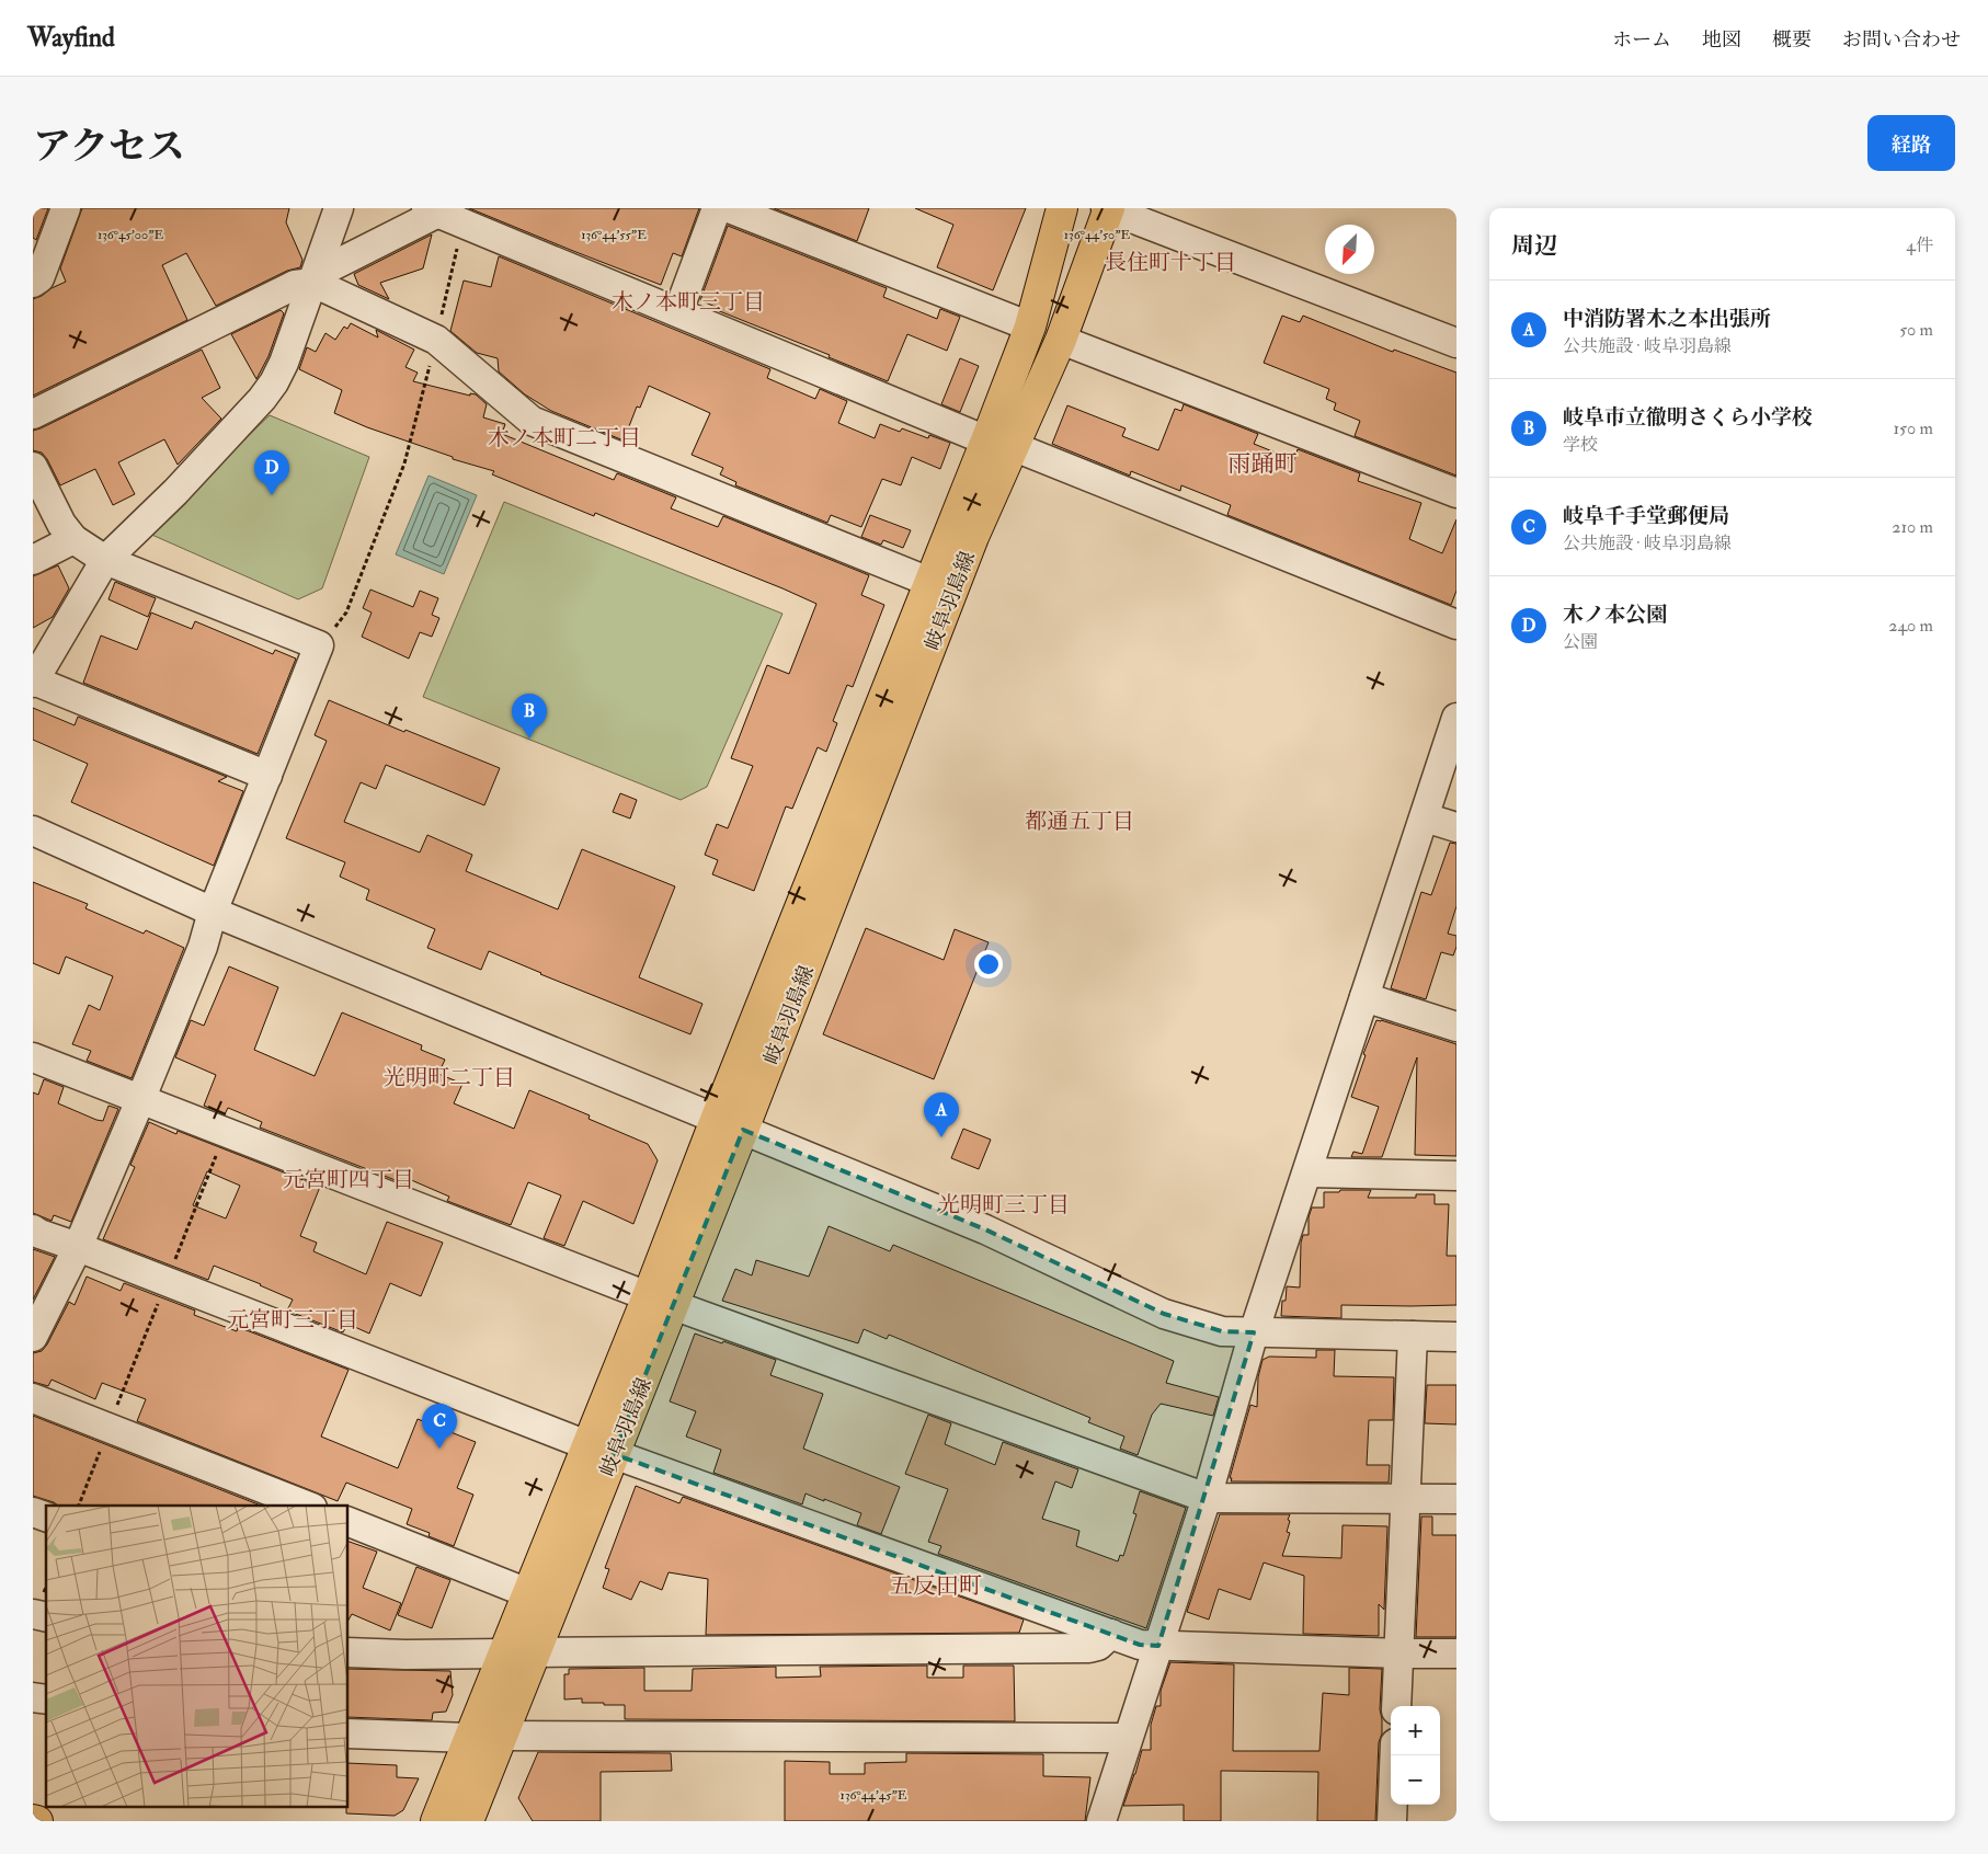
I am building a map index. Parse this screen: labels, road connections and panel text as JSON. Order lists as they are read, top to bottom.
{
  "streets": {
    "main road": ["岐阜羽島線"]
  },
  "districts": [
    "長住町十丁目",
    "木ノ本町三丁目",
    "木ノ本町二丁目",
    "雨踊町",
    "都通五丁目",
    "光明町二丁目",
    "元宮町四丁目",
    "光明町三丁目",
    "元宮町三丁目",
    "五反田町"
  ],
  "north": "bottom left",
  "page": {
    "header": "Wayfind",
    "nav": [
      "ホーム",
      "地図",
      "概要",
      "お問い合わせ"
    ],
    "title": "アクセス",
    "buttons": "経路",
    "heading": ["周辺", "4件"],
    "list": [
      {
        "mark": "A",
        "name": "中消防署木之本出張所",
        "note": "公共施設 · 岐阜羽島線",
        "value": "50 m"
      },
      {
        "mark": "B",
        "name": "岐阜市立徹明さくら小学校",
        "note": "学校",
        "value": "150 m"
      },
      {
        "mark": "C",
        "name": "岐阜千手堂郵便局",
        "note": "公共施設 · 岐阜羽島線",
        "value": "210 m"
      },
      {
        "mark": "D",
        "name": "木ノ本公園",
        "note": "公園",
        "value": "240 m"
      }
    ],
    "pins": [
      "D",
      "B",
      "A",
      "C"
    ],
    "map_buttons": ["+", "−"]
  },
  "coordinates": [
    "136°45'00\"E",
    "136°44'55\"E",
    "136°44'50\"E",
    "136°44'45\"E"
  ]
}
